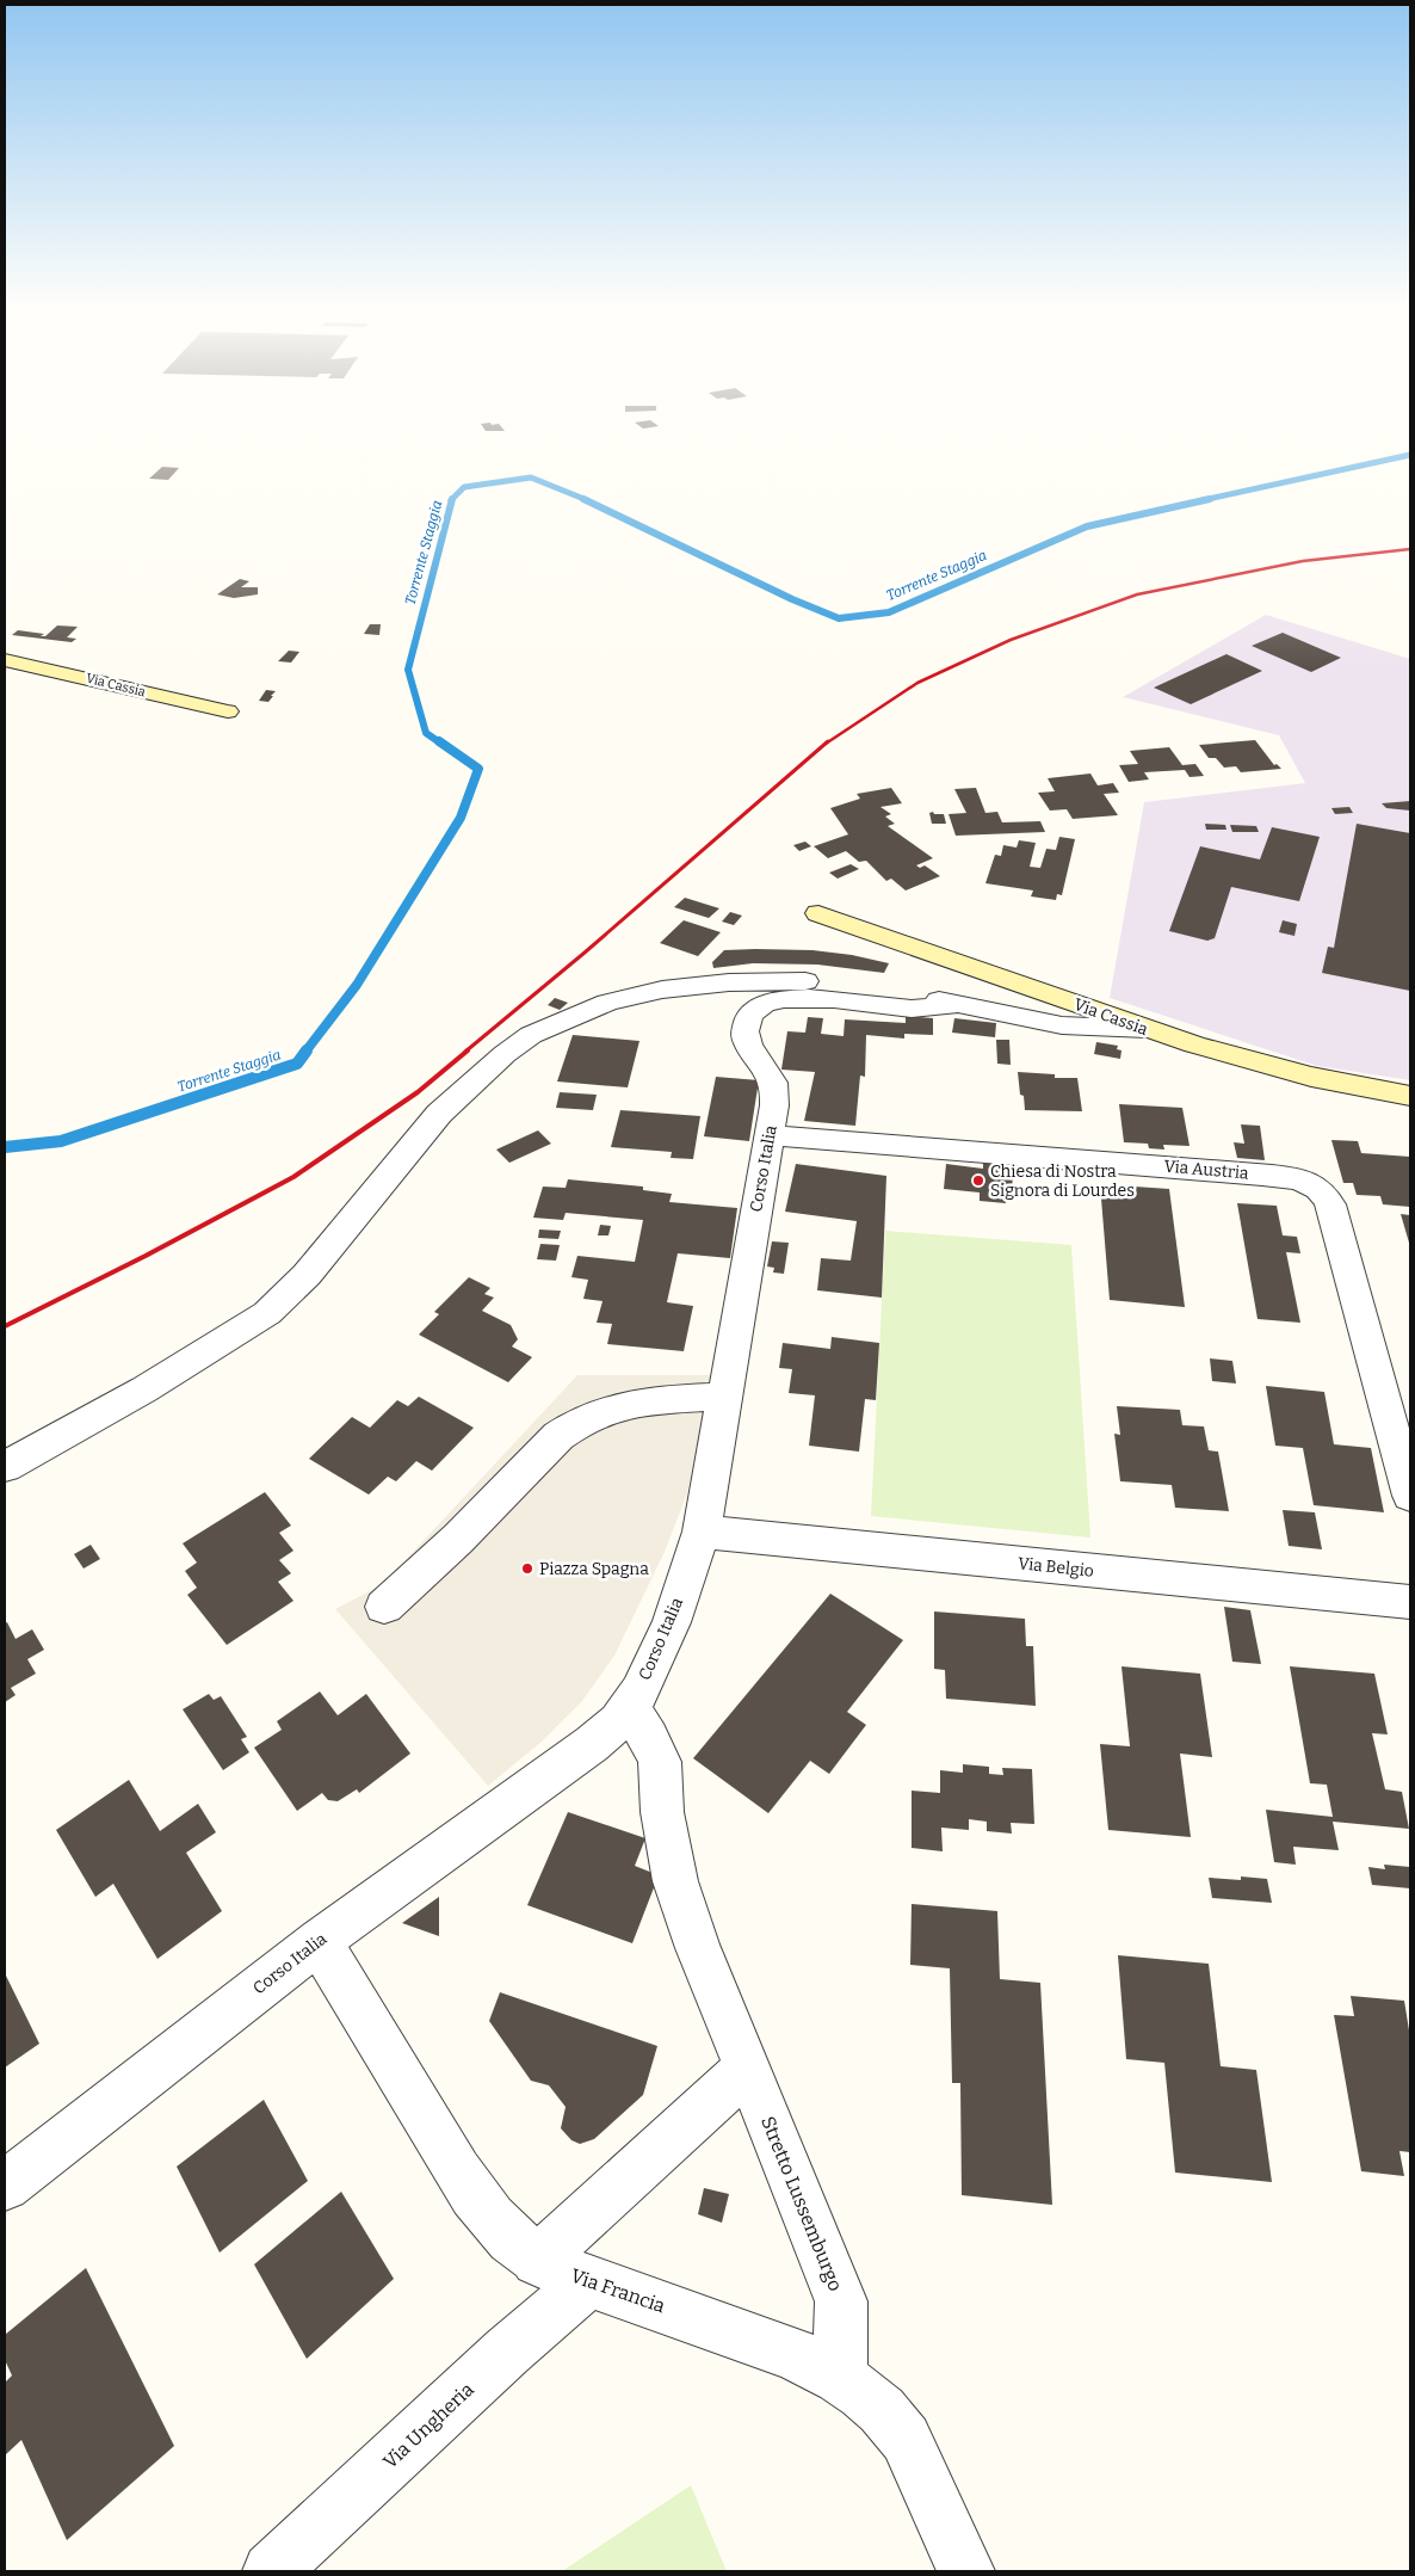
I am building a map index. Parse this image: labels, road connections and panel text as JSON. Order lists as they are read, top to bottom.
{
  "streets": {
    "main road": ["Via Cassia"],
    "street": [
      "Corso Italia",
      "Via Austria",
      "Via Belgio",
      "Stretto Lussemburgo",
      "Via Francia",
      "Via Ungheria"
    ]
  },
  "crossings": [
    ["Corso Italia", "Via Austria"],
    ["Corso Italia", "Via Belgio"],
    ["Corso Italia", "Stretto Lussemburgo"],
    ["Corso Italia", "Via Francia"],
    ["Stretto Lussemburgo", "Via Francia"],
    ["Via Francia", "Via Ungheria"]
  ],
  "water": ["Torrente Staggia"],
  "places": ["Chiesa di Nostra Signora di Lourdes", "Piazza Spagna"]
}
